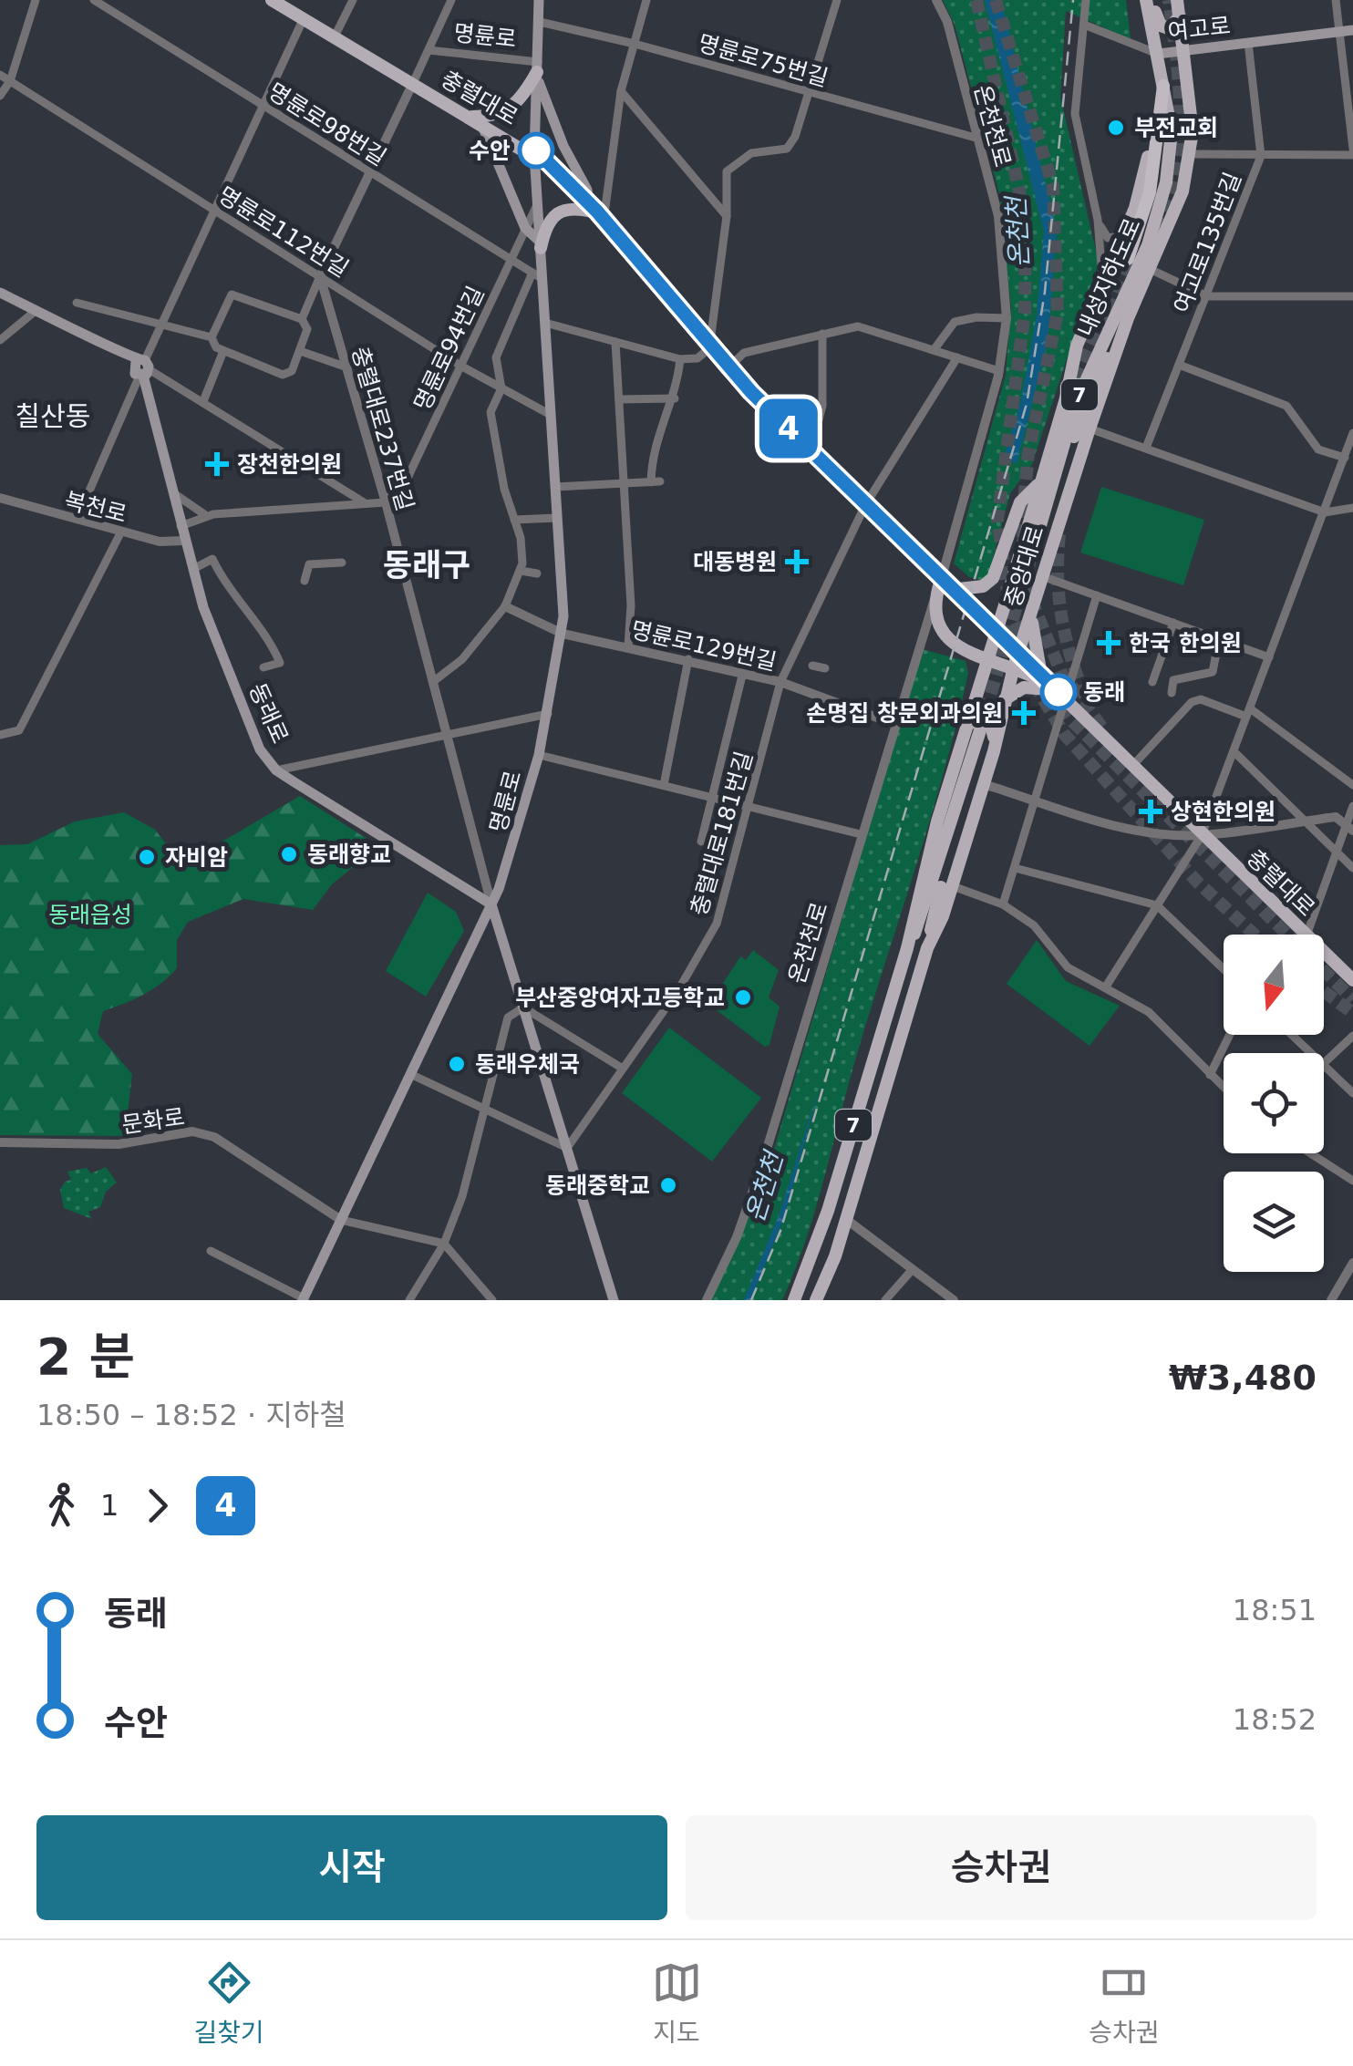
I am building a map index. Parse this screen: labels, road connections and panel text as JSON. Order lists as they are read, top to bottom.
{
  "streets": {
    "main road": [
      "여고로",
      "명륜로",
      "충렬대로",
      "내성지하도로",
      "7",
      "중앙대로",
      "동래로"
    ],
    "street": [
      "명륜로75번길",
      "명륜로98번길",
      "온천천로",
      "명륜로112번길",
      "여고로135번길",
      "명륜로94번길",
      "충렬대로237번길",
      "복천로",
      "명륜로129번길",
      "충렬대로181번길",
      "문화로"
    ]
  },
  "crossings": [
    ["여고로", "여고로135번길"],
    ["여고로", "중앙대로"],
    ["명륜로", "명륜로75번길"],
    ["명륜로", "충렬대로"],
    ["명륜로", "명륜로98번길"],
    ["명륜로", "명륜로112번길"],
    ["명륜로", "명륜로94번길"],
    ["명륜로", "충렬대로237번길"],
    ["명륜로", "명륜로129번길"],
    ["명륜로", "동래로"],
    ["명륜로", "문화로"],
    ["명륜로75번길", "온천천로"],
    ["충렬대로", "온천천로"],
    ["충렬대로", "중앙대로"],
    ["충렬대로", "충렬대로181번길"],
    ["명륜로98번길", "명륜로94번길"],
    ["온천천로", "명륜로129번길"],
    ["명륜로112번길", "명륜로94번길"],
    ["명륜로112번길", "충렬대로237번길"],
    ["내성지하도로", "중앙대로"],
    ["명륜로94번길", "충렬대로237번길"],
    ["7", "중앙대로"],
    ["충렬대로237번길", "동래로"],
    ["복천로", "동래로"],
    ["명륜로129번길", "충렬대로181번길"]
  ],
  "districts": ["칠산동", "동래구"],
  "water": ["온천천"],
  "parks": ["동래읍성"],
  "places": {
    "other": [
      "부전교회",
      "수안",
      "동래",
      "동래향교",
      "자비암",
      "부산중앙여자고등학교",
      "동래우체국",
      "동래중학교"
    ],
    "health": [
      "장천한의원",
      "대동병원",
      "한국 한의원",
      "손명집 창문외과의원",
      "상현한의원"
    ]
  },
  "lines": ["metro line 4"],
  "north": "bottom",
  "page": {
    "on_map": "4",
    "heading": ["2 분", "18:50 – 18:52 · 지하철", "₩3,480"],
    "legs": ["1", "4"],
    "list": [
      {
        "name": "동래",
        "value": "18:51"
      },
      {
        "name": "수안",
        "value": "18:52"
      }
    ],
    "buttons": ["시작", "승차권"],
    "tabs": ["길찾기", "지도", "승차권"]
  }
}
